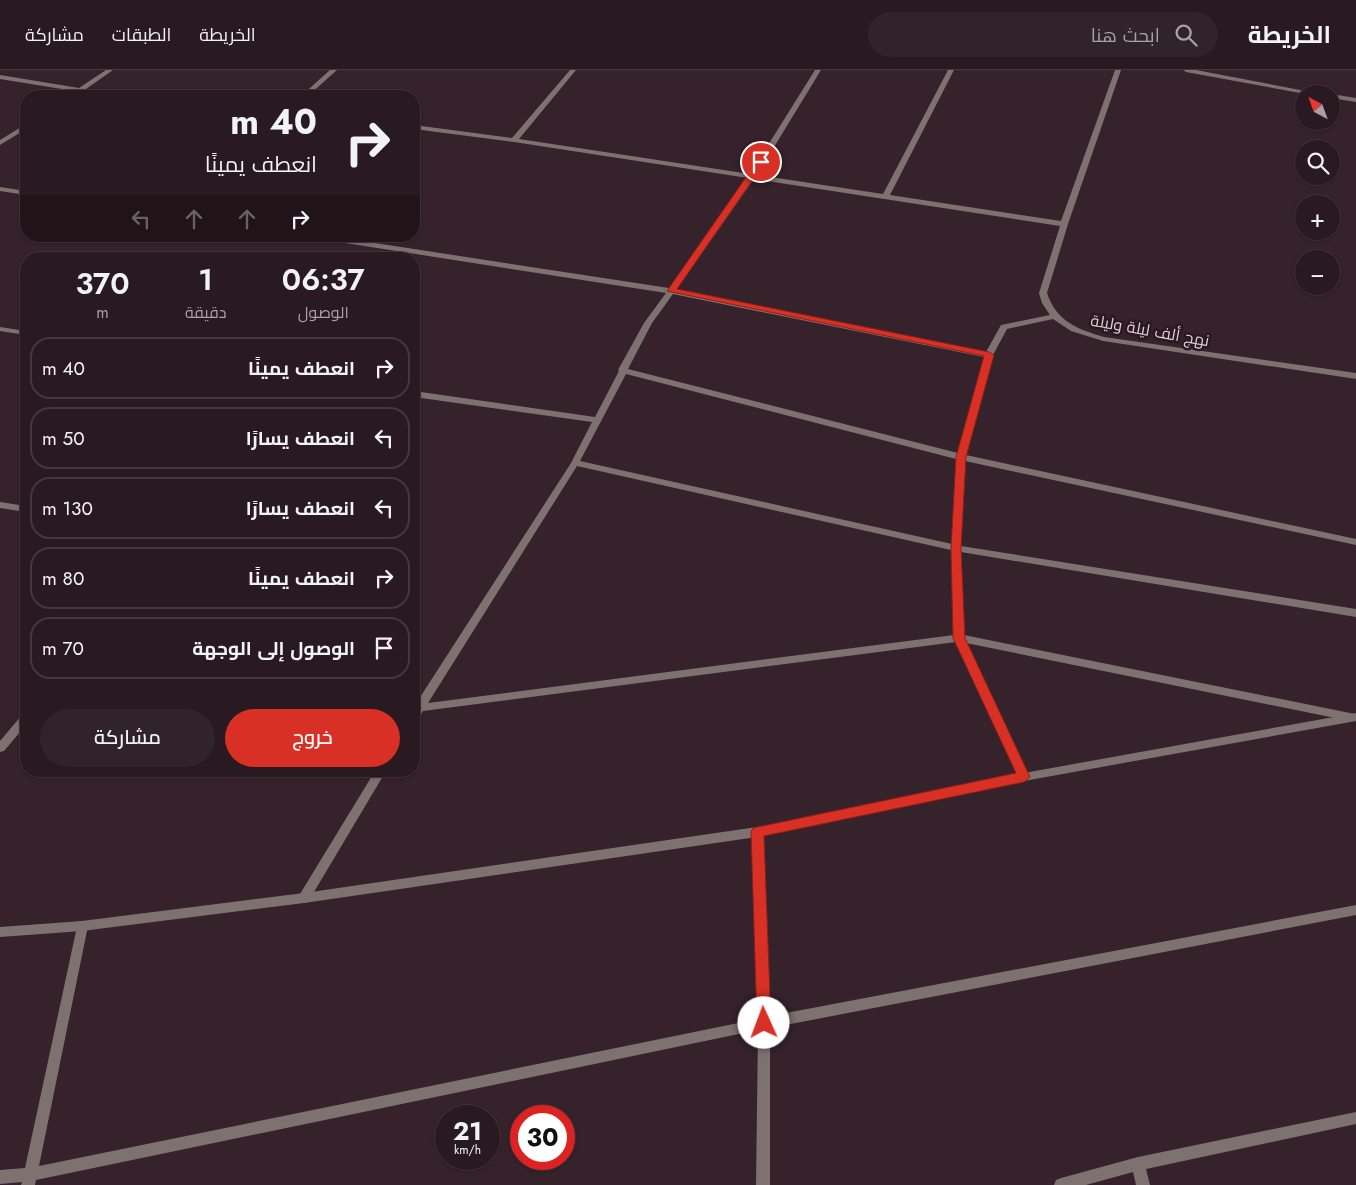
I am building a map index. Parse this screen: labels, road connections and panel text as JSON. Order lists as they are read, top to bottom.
{
  "streets": {
    "street": ["نهج ألف ليلة وليلة"]
  },
  "north": "top left",
  "page": {
    "header": "الخريطة",
    "search": "ابحث هنا",
    "nav": ["الخريطة", "الطبقات", "مشاركة"],
    "map_buttons": ["+", "−"],
    "turn": ["40 m", "انعطف يمينًا"],
    "eta": [
      "06:37",
      "الوصول",
      "1",
      "دقيقة",
      "370",
      "m"
    ],
    "list": [
      {
        "name": "انعطف يمينًا",
        "value": "40 m"
      },
      {
        "name": "انعطف يسارًا",
        "value": "50 m"
      },
      {
        "name": "انعطف يسارًا",
        "value": "130 m"
      },
      {
        "name": "انعطف يمينًا",
        "value": "80 m"
      },
      {
        "name": "الوصول إلى الوجهة",
        "value": "70 m"
      }
    ],
    "buttons": ["خروج", "مشاركة"],
    "speed": "21 km/h",
    "limit": "30"
  }
}
